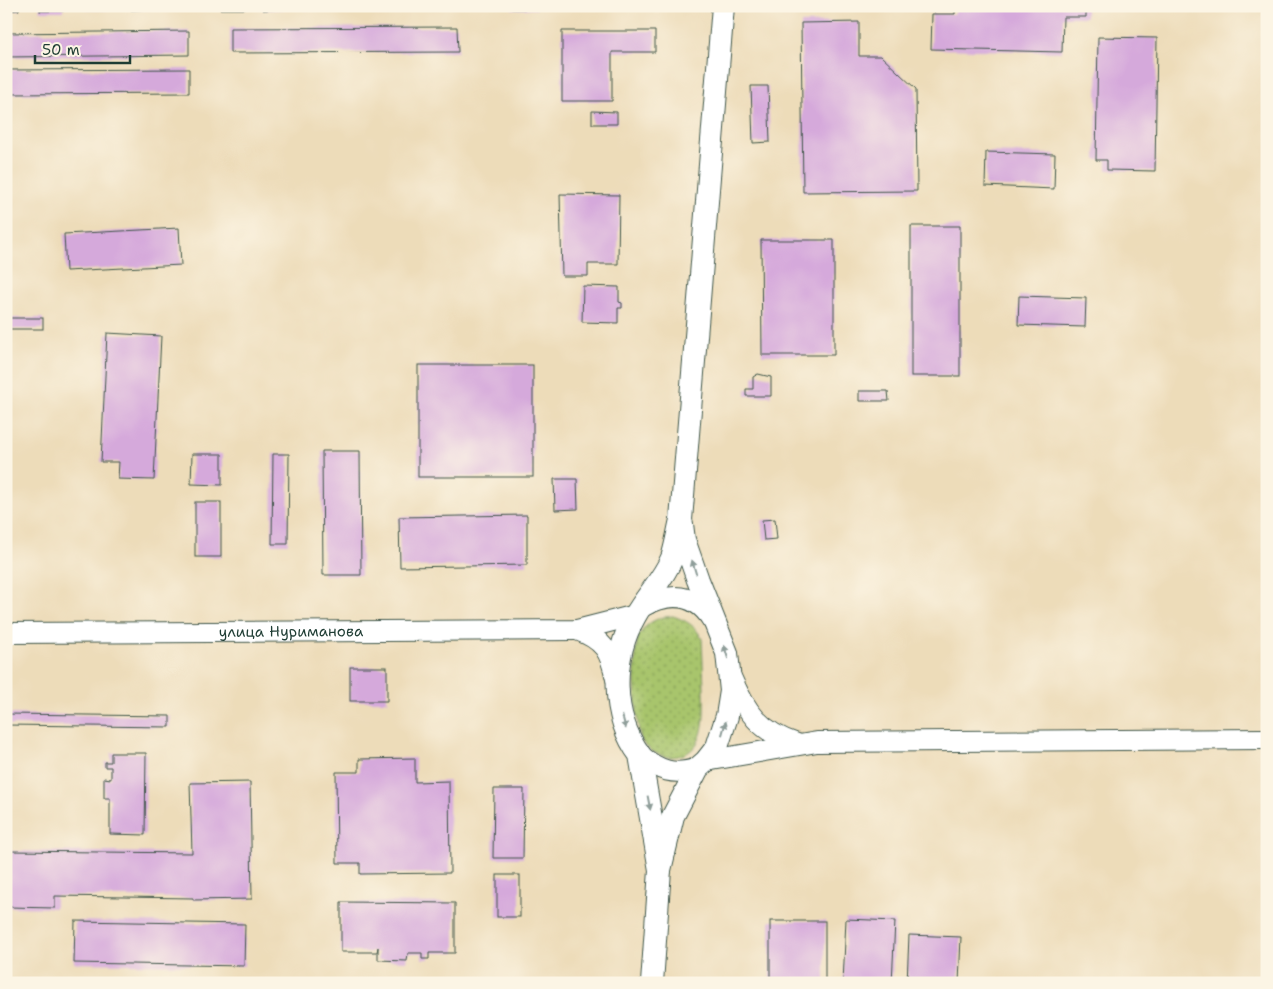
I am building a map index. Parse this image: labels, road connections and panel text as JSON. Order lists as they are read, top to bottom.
{
  "streets": {
    "main road": ["улица Нуриманова"]
  },
  "scale_bar": "50 m"
}
